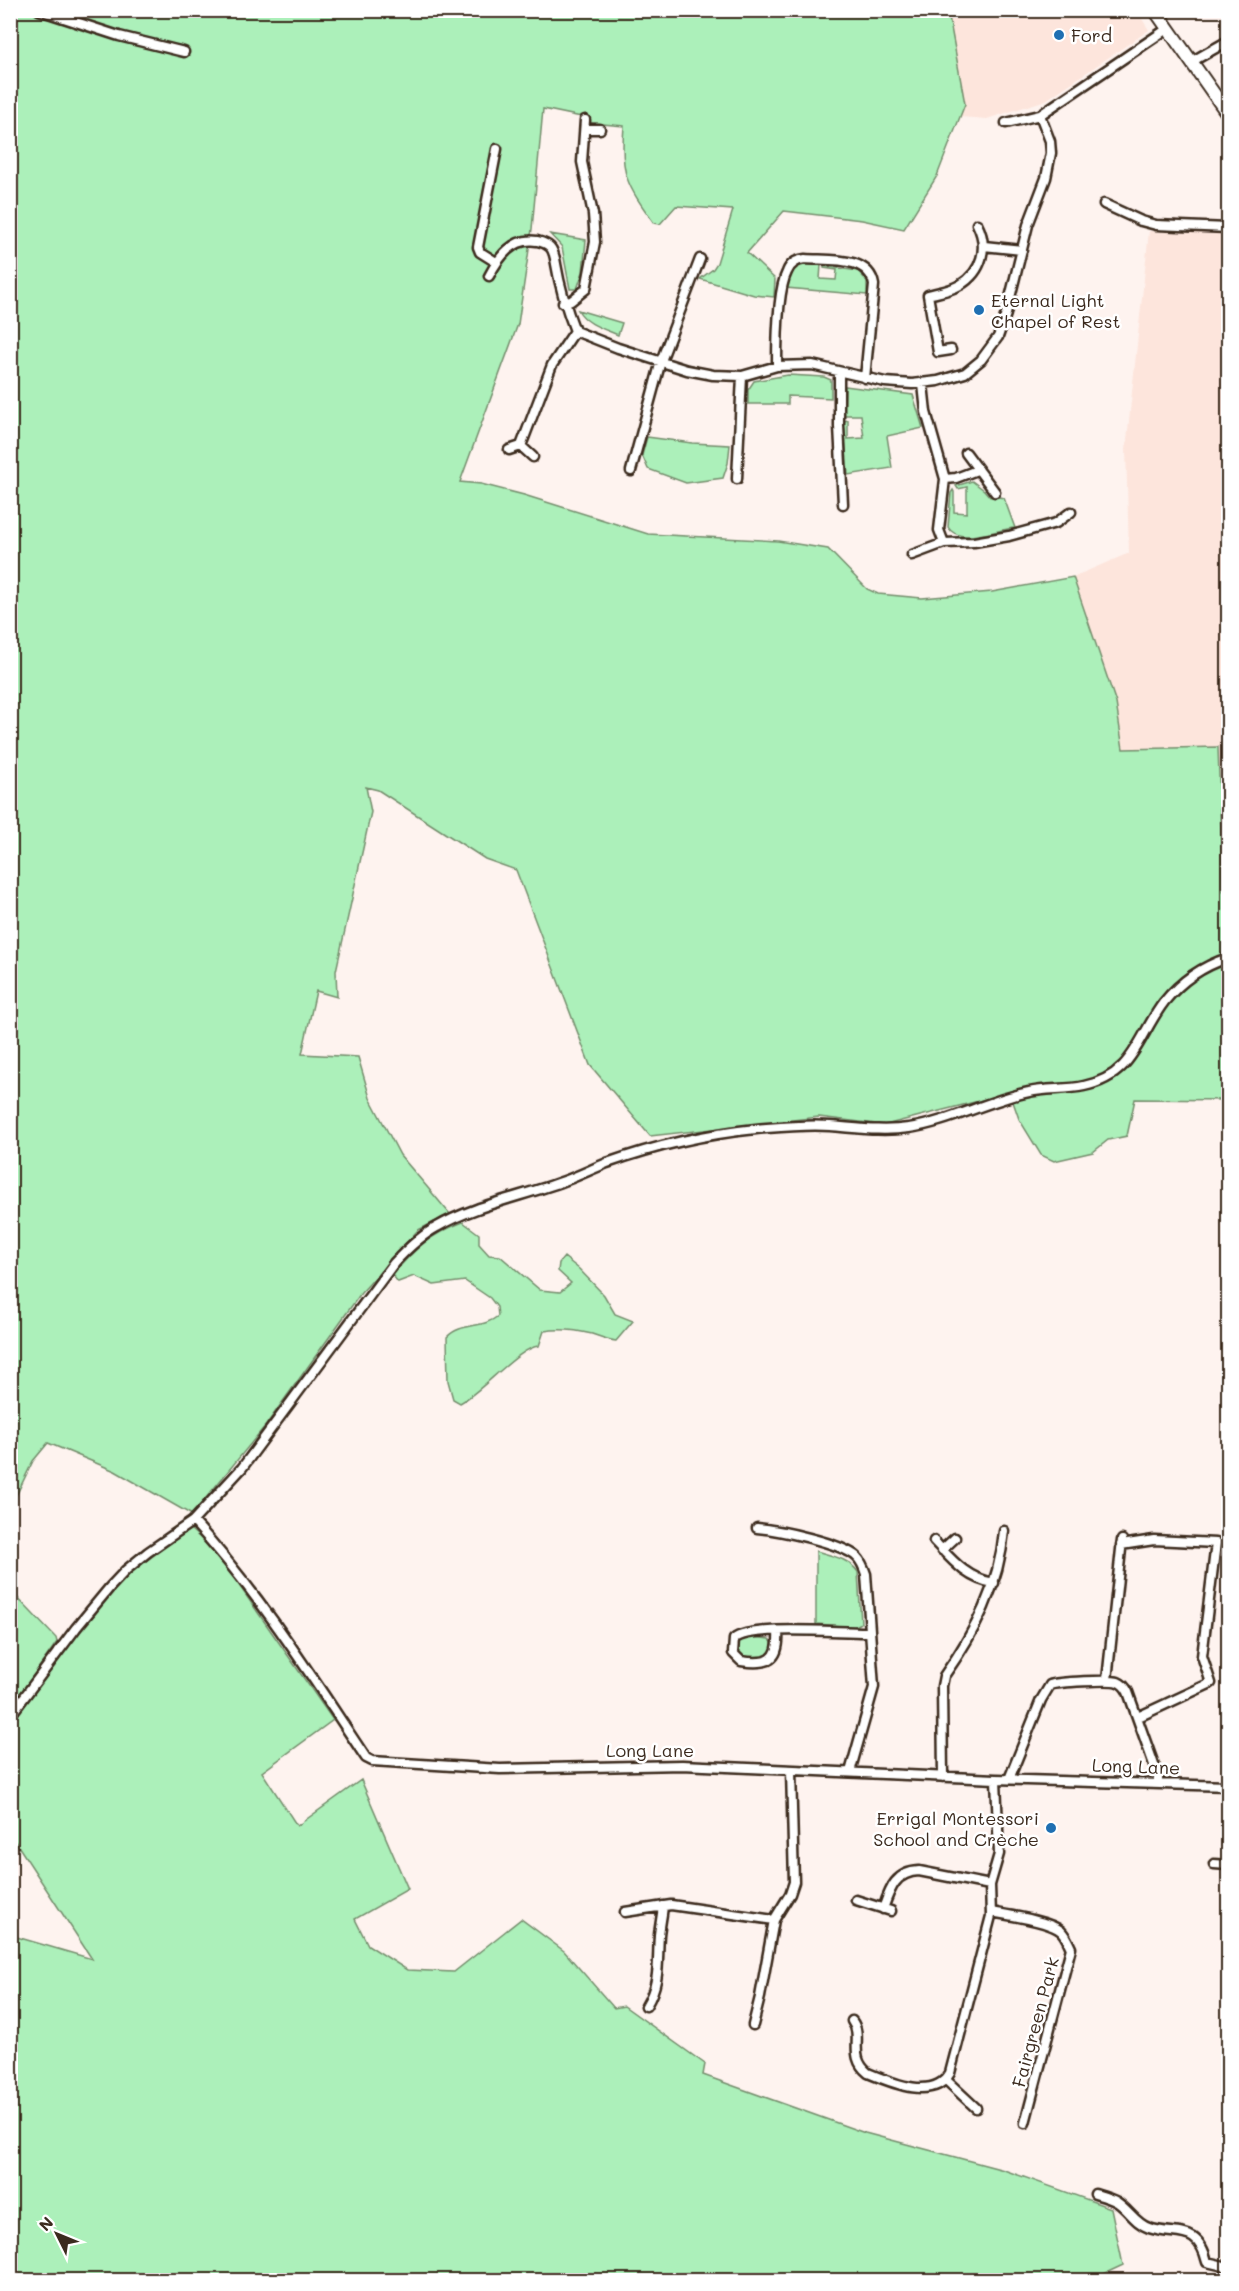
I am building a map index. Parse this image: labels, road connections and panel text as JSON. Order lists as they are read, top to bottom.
{
  "streets": {
    "street": ["Long Lane", "Fairgreen Park"]
  },
  "places": ["Ford", "Eternal Light Chapel of Rest", "Errigal Montessori School and Crèche"],
  "north": "top left"
}
